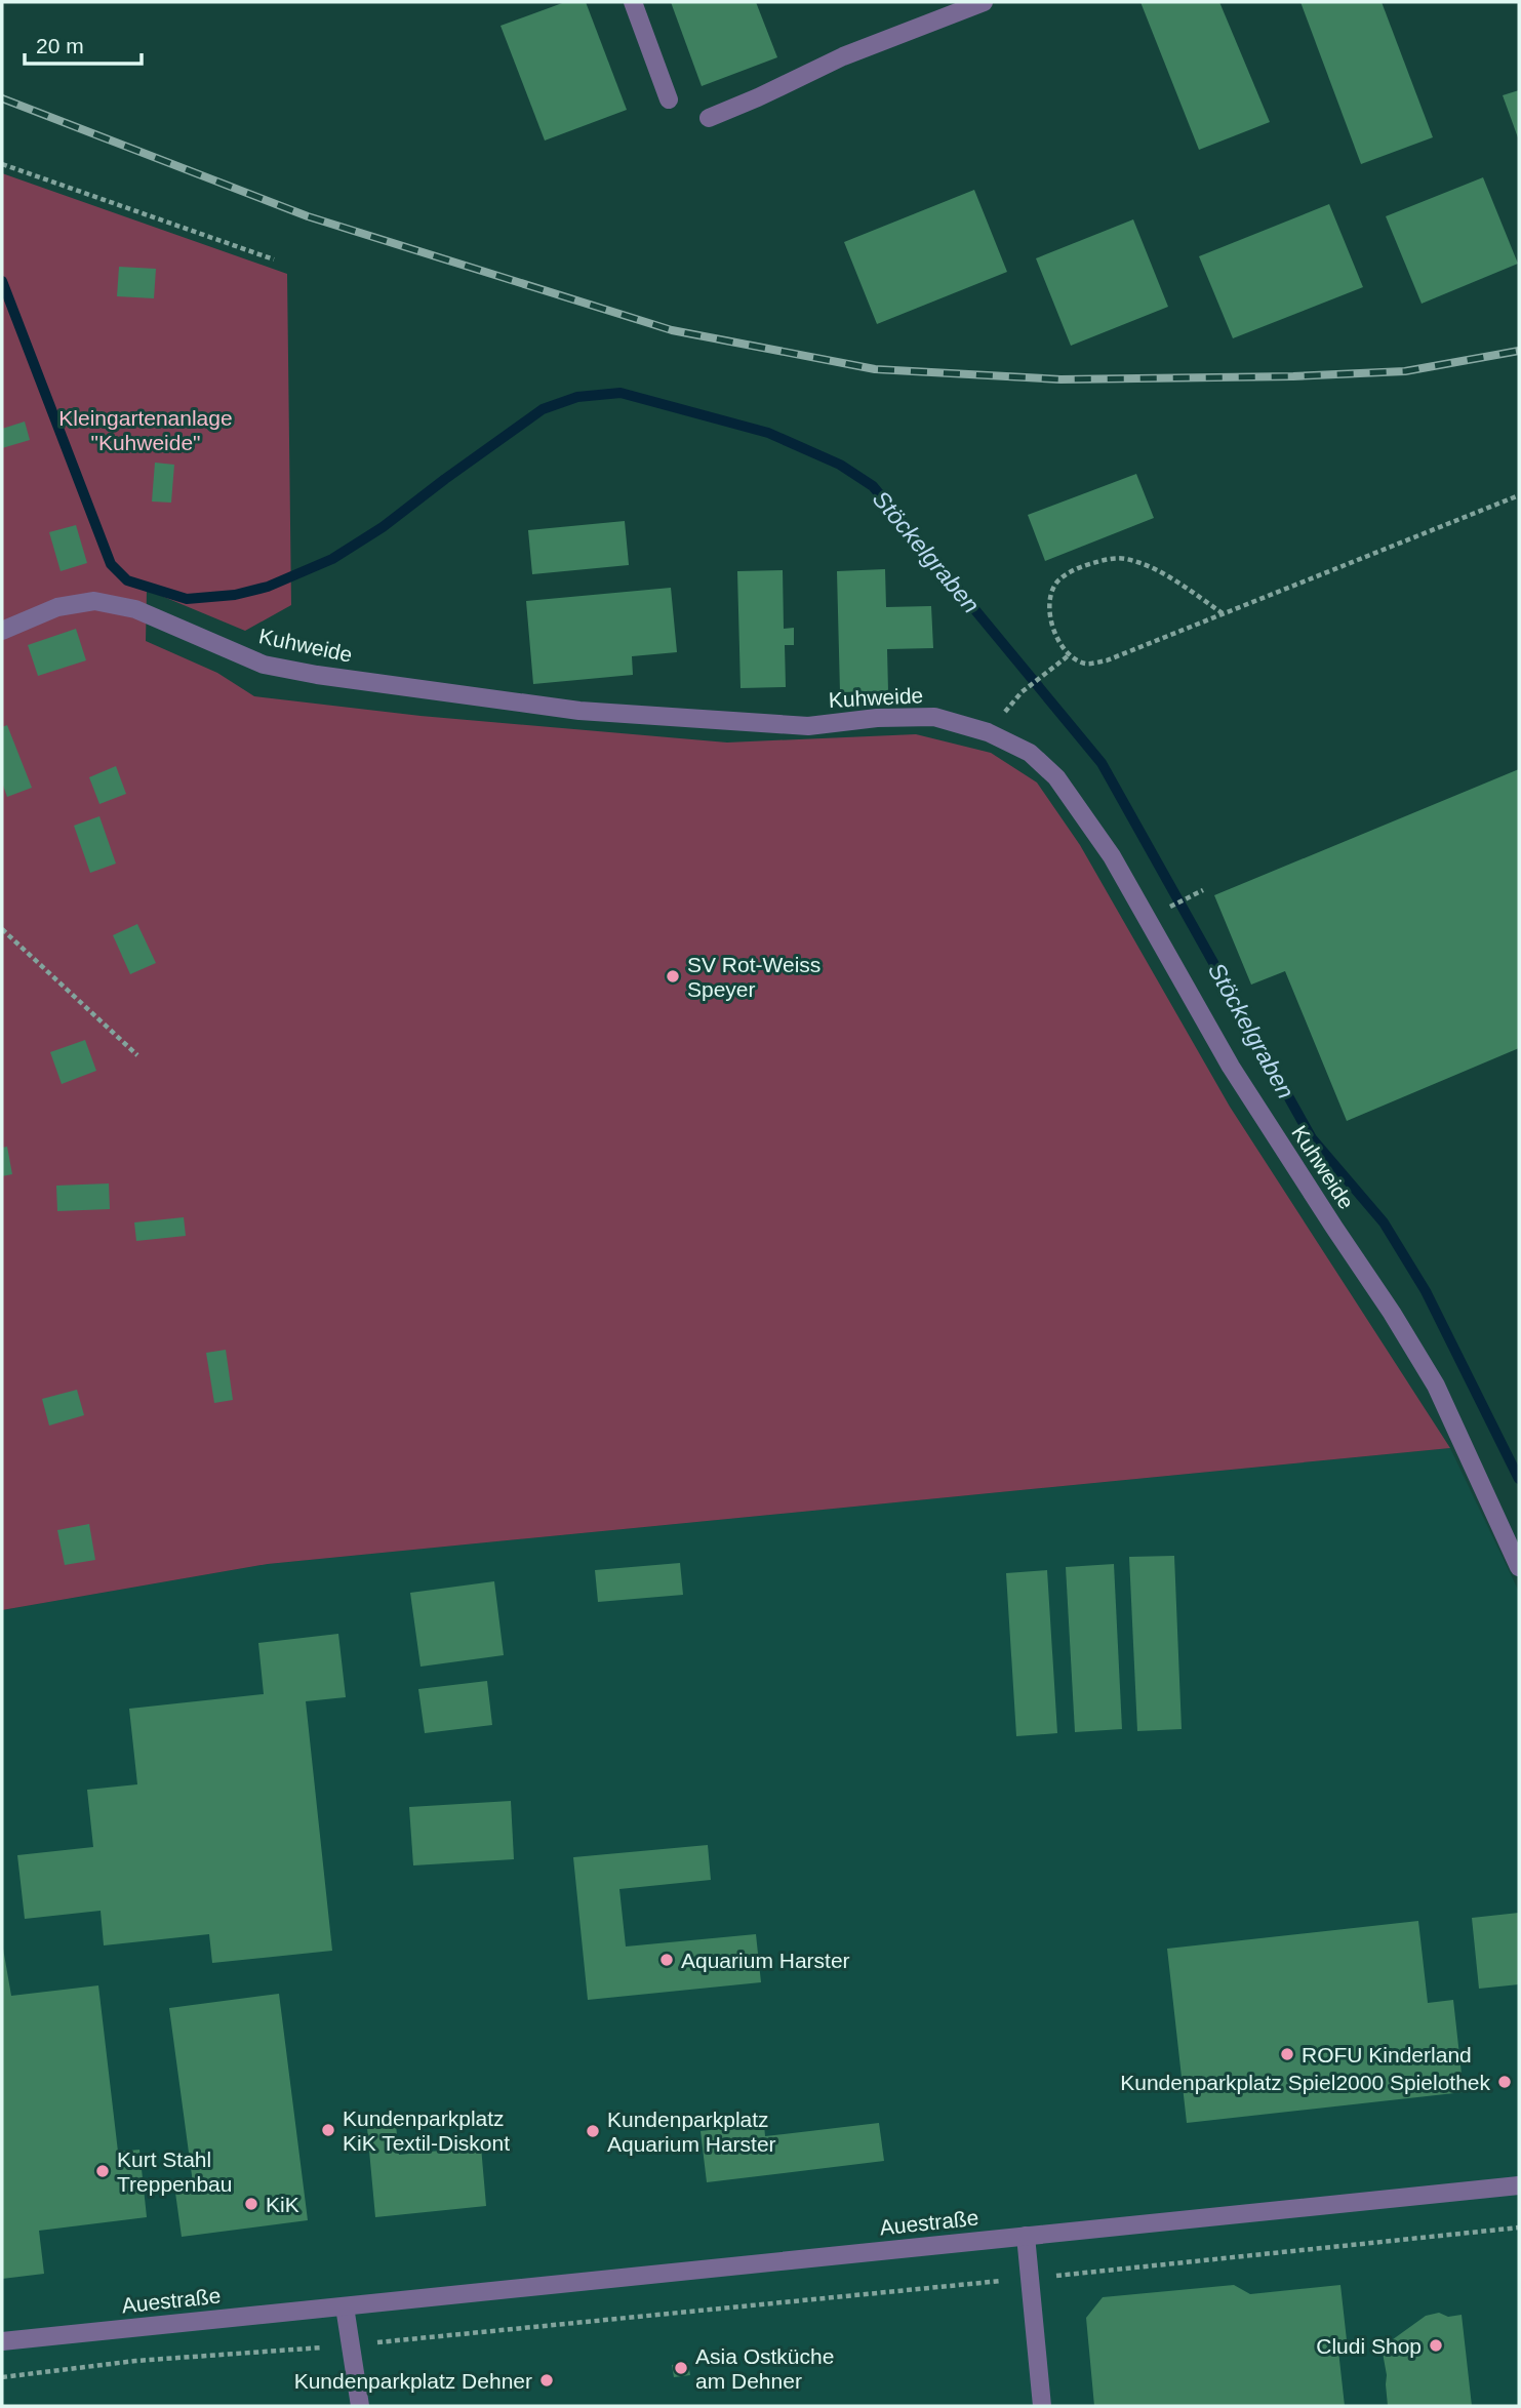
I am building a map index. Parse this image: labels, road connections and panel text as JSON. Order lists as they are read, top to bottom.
{
  "streets": {
    "street": ["Kuhweide", "Auestraße"]
  },
  "water": ["Stöckelgraben"],
  "parks": ["Kleingartenanlage \"Kuhweide\""],
  "places": [
    "SV Rot-Weiss Speyer",
    "Aquarium Harster",
    "ROFU Kinderland",
    "Kundenparkplatz Spiel2000 Spielothek",
    "Kundenparkplatz KiK Textil-Diskont",
    "Kundenparkplatz Aquarium Harster",
    "Kurt Stahl Treppenbau",
    "KiK",
    "Cludi Shop",
    "Asia Ostküche am Dehner",
    "Kundenparkplatz Dehner"
  ],
  "scale_bar": "20 m"
}
